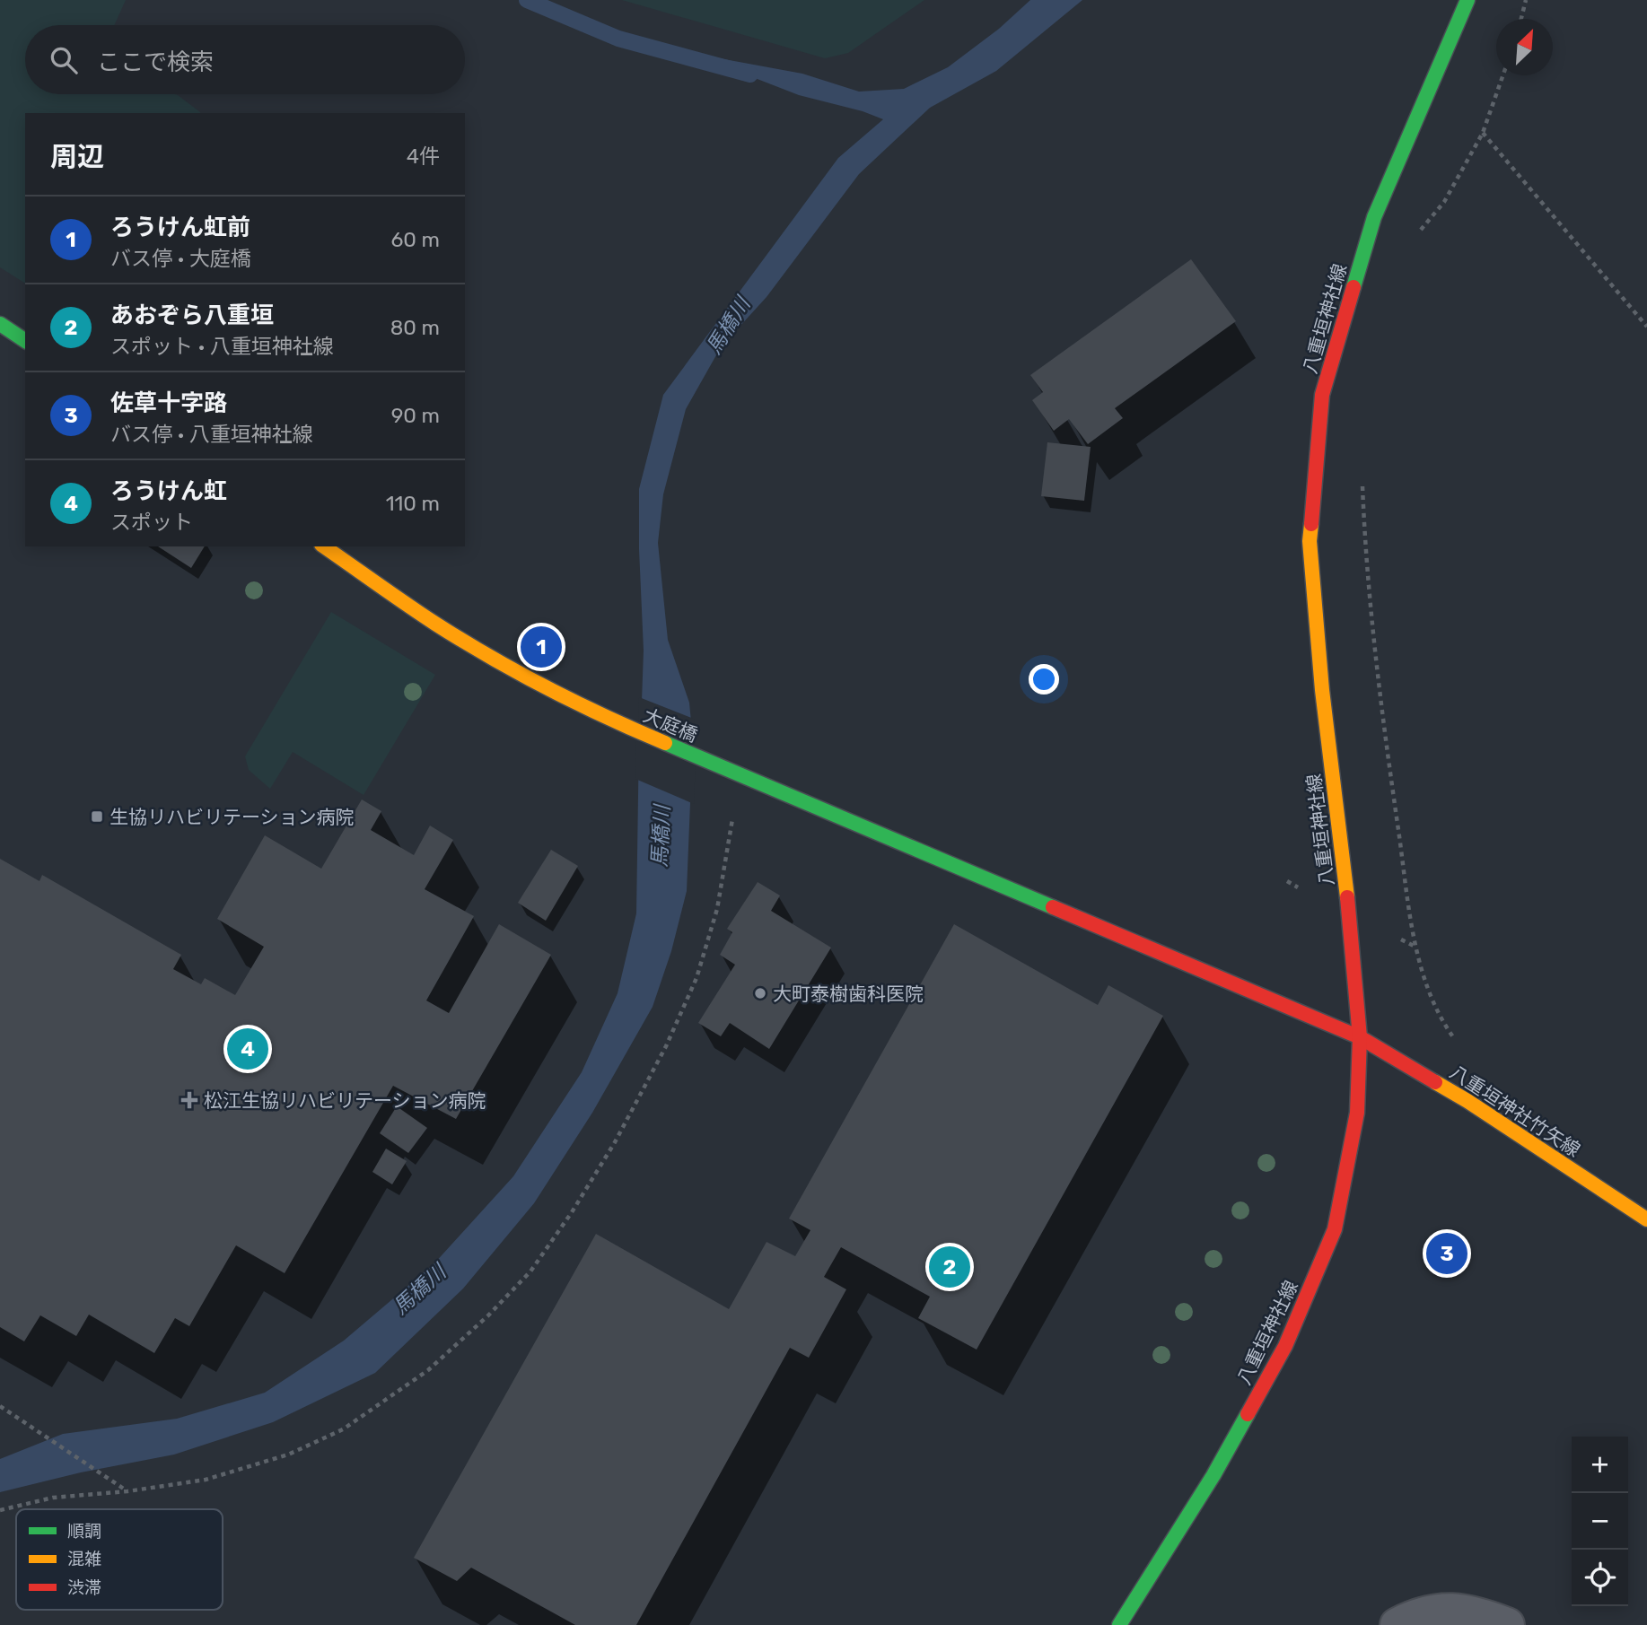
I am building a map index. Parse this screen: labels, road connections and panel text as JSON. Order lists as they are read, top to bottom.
{
  "streets": {
    "main road": ["八重垣神社線", "大庭橋", "八重垣神社竹矢線"]
  },
  "crossings": [
    ["八重垣神社線", "八重垣神社竹矢線"],
    ["大庭橋", "八重垣神社竹矢線"]
  ],
  "water": ["馬橋川"],
  "places": {
    "transit": ["生協リハビリテーション病院"],
    "other": ["大町泰樹歯科医院"],
    "health": ["松江生協リハビリテーション病院"]
  },
  "legend": ["順調", "混雑", "渋滞"],
  "north": "top right",
  "page": {
    "search": "ここで検索",
    "heading": ["周辺", "4件"],
    "list": [
      {
        "mark": "1",
        "name": "ろうけん虹前",
        "note": "バス停 · 大庭橋",
        "value": "60 m"
      },
      {
        "mark": "2",
        "name": "あおぞら八重垣",
        "note": "スポット · 八重垣神社線",
        "value": "80 m"
      },
      {
        "mark": "3",
        "name": "佐草十字路",
        "note": "バス停 · 八重垣神社線",
        "value": "90 m"
      },
      {
        "mark": "4",
        "name": "ろうけん虹",
        "note": "スポット",
        "value": "110 m"
      }
    ],
    "pins": [
      "1",
      "4",
      "3",
      "2"
    ],
    "map_buttons": ["+", "−"]
  }
}
